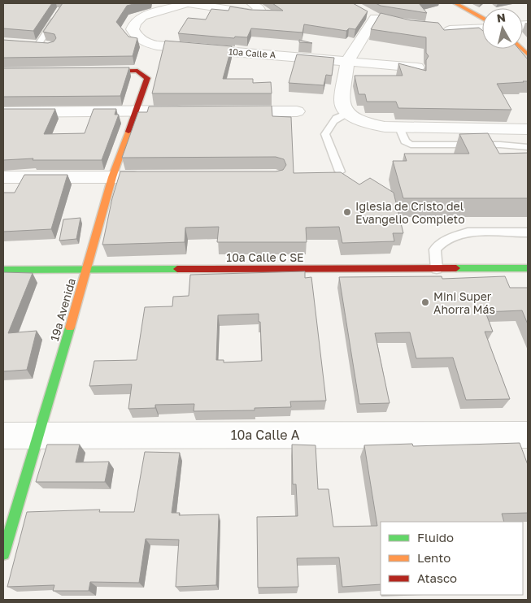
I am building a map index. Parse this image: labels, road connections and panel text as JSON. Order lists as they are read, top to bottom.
{
  "streets": {
    "street": ["10a Calle A", "10a Calle C SE", "19a Avenida"]
  },
  "crossings": [
    ["10a Calle A", "19a Avenida"],
    ["10a Calle C SE", "19a Avenida"]
  ],
  "places": ["Iglesia de Cristo del Evangelio Completo", "Mini Super Ahorra Más"],
  "legend": ["Fluido", "Lento", "Atasco"],
  "north": "top"
}
